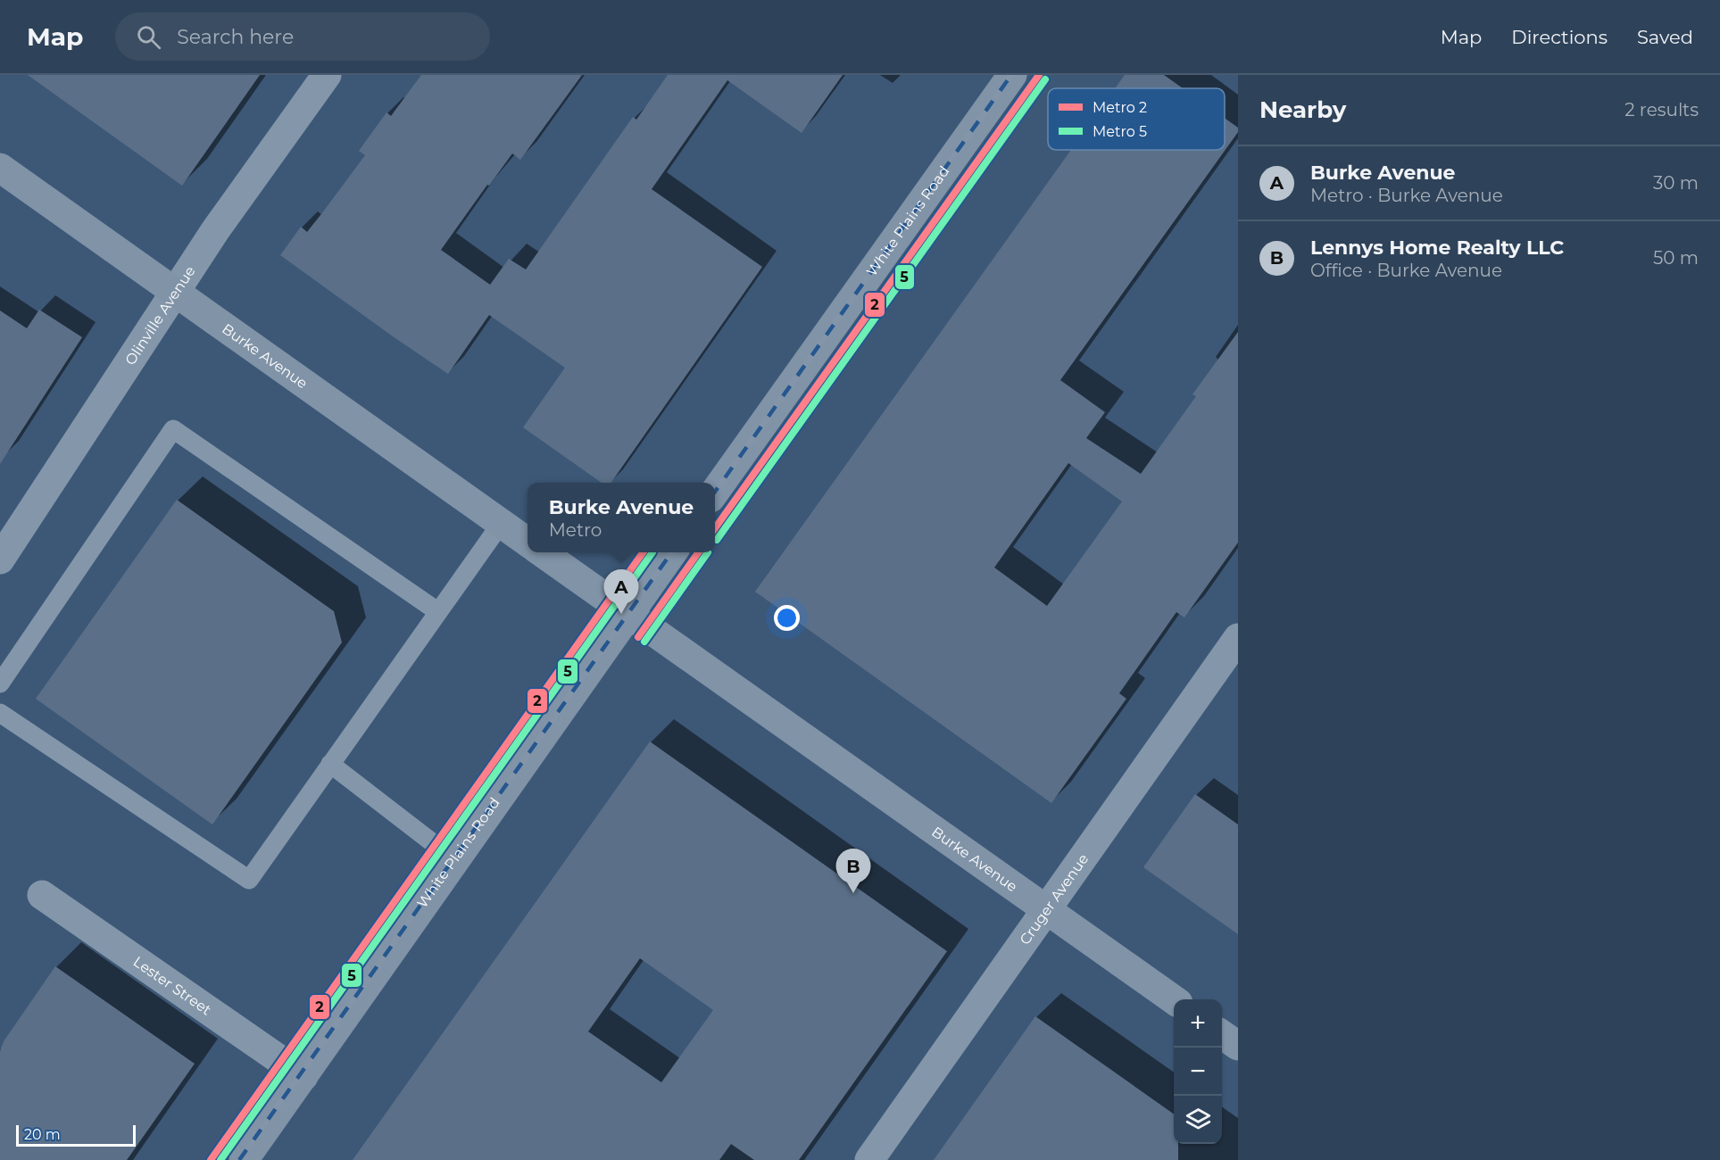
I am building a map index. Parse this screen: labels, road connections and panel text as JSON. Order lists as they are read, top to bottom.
{
  "streets": {
    "main road": ["White Plains Road", "Burke Avenue"],
    "street": ["Olinville Avenue", "Cruger Avenue", "Lester Street"]
  },
  "crossings": [
    ["White Plains Road", "Burke Avenue"],
    ["White Plains Road", "Lester Street"],
    ["Olinville Avenue", "Burke Avenue"],
    ["Burke Avenue", "Cruger Avenue"]
  ],
  "lines": ["metro line 2", "metro line 5"],
  "legend": ["Metro 2", "Metro 5"],
  "scale_bar": "20 m",
  "page": {
    "header": "Map",
    "search": "Search here",
    "nav": ["Map", "Directions", "Saved"],
    "heading": ["Nearby", "2 results"],
    "list": [
      {
        "mark": "A",
        "name": "Burke Avenue",
        "note": "Metro · Burke Avenue",
        "value": "30 m"
      },
      {
        "mark": "B",
        "name": "Lennys Home Realty LLC",
        "note": "Office · Burke Avenue",
        "value": "50 m"
      }
    ],
    "popup": ["Burke Avenue", "Metro"],
    "pins": ["A", "B"],
    "map_buttons": ["+", "−"],
    "scale": "20 m"
  }
}
